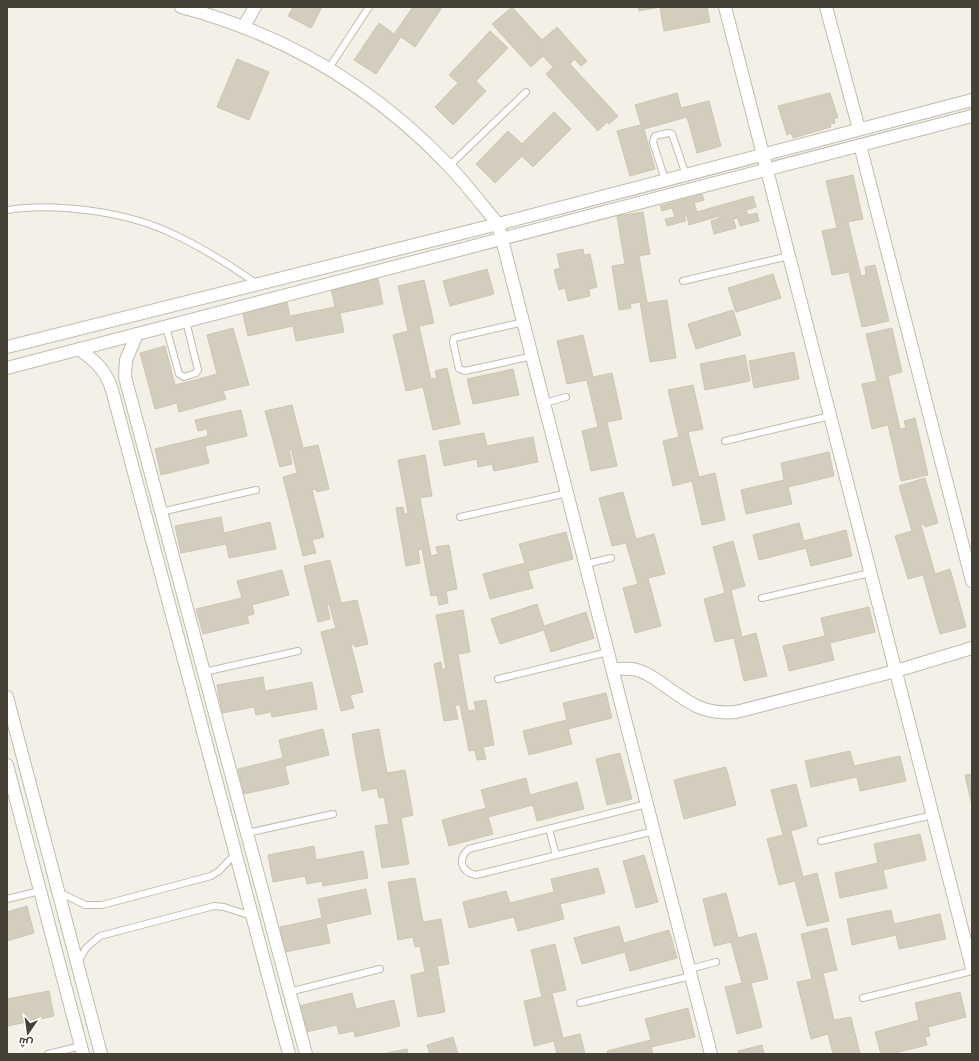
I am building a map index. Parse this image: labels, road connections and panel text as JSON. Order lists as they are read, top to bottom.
{
  "north": "bottom"
}
